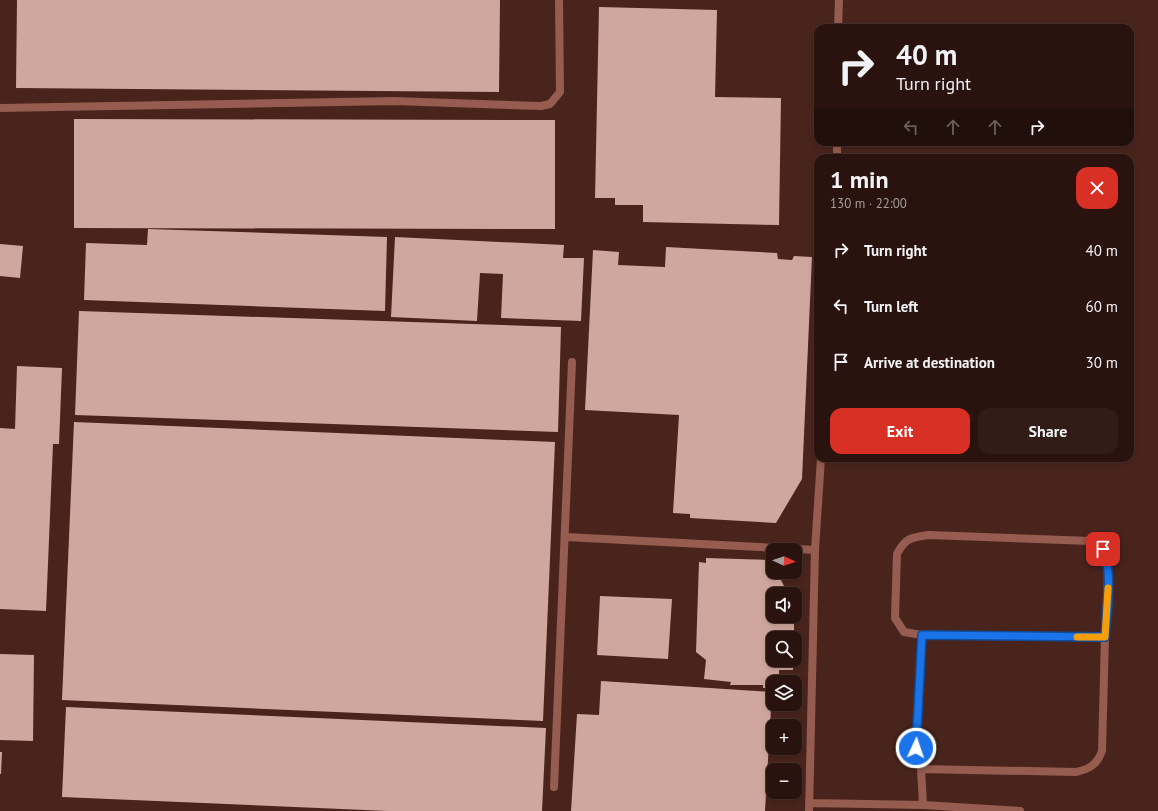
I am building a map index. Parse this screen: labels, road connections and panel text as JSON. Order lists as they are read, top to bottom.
{
  "north": "right",
  "page": {
    "turn": ["40 m", "Turn right"],
    "heading": ["1 min", "130 m · 22:00"],
    "list": [
      {
        "name": "Turn right",
        "value": "40 m"
      },
      {
        "name": "Turn left",
        "value": "60 m"
      },
      {
        "name": "Arrive at destination",
        "value": "30 m"
      }
    ],
    "buttons": ["Exit", "Share"],
    "map_buttons": ["+", "−"]
  }
}
